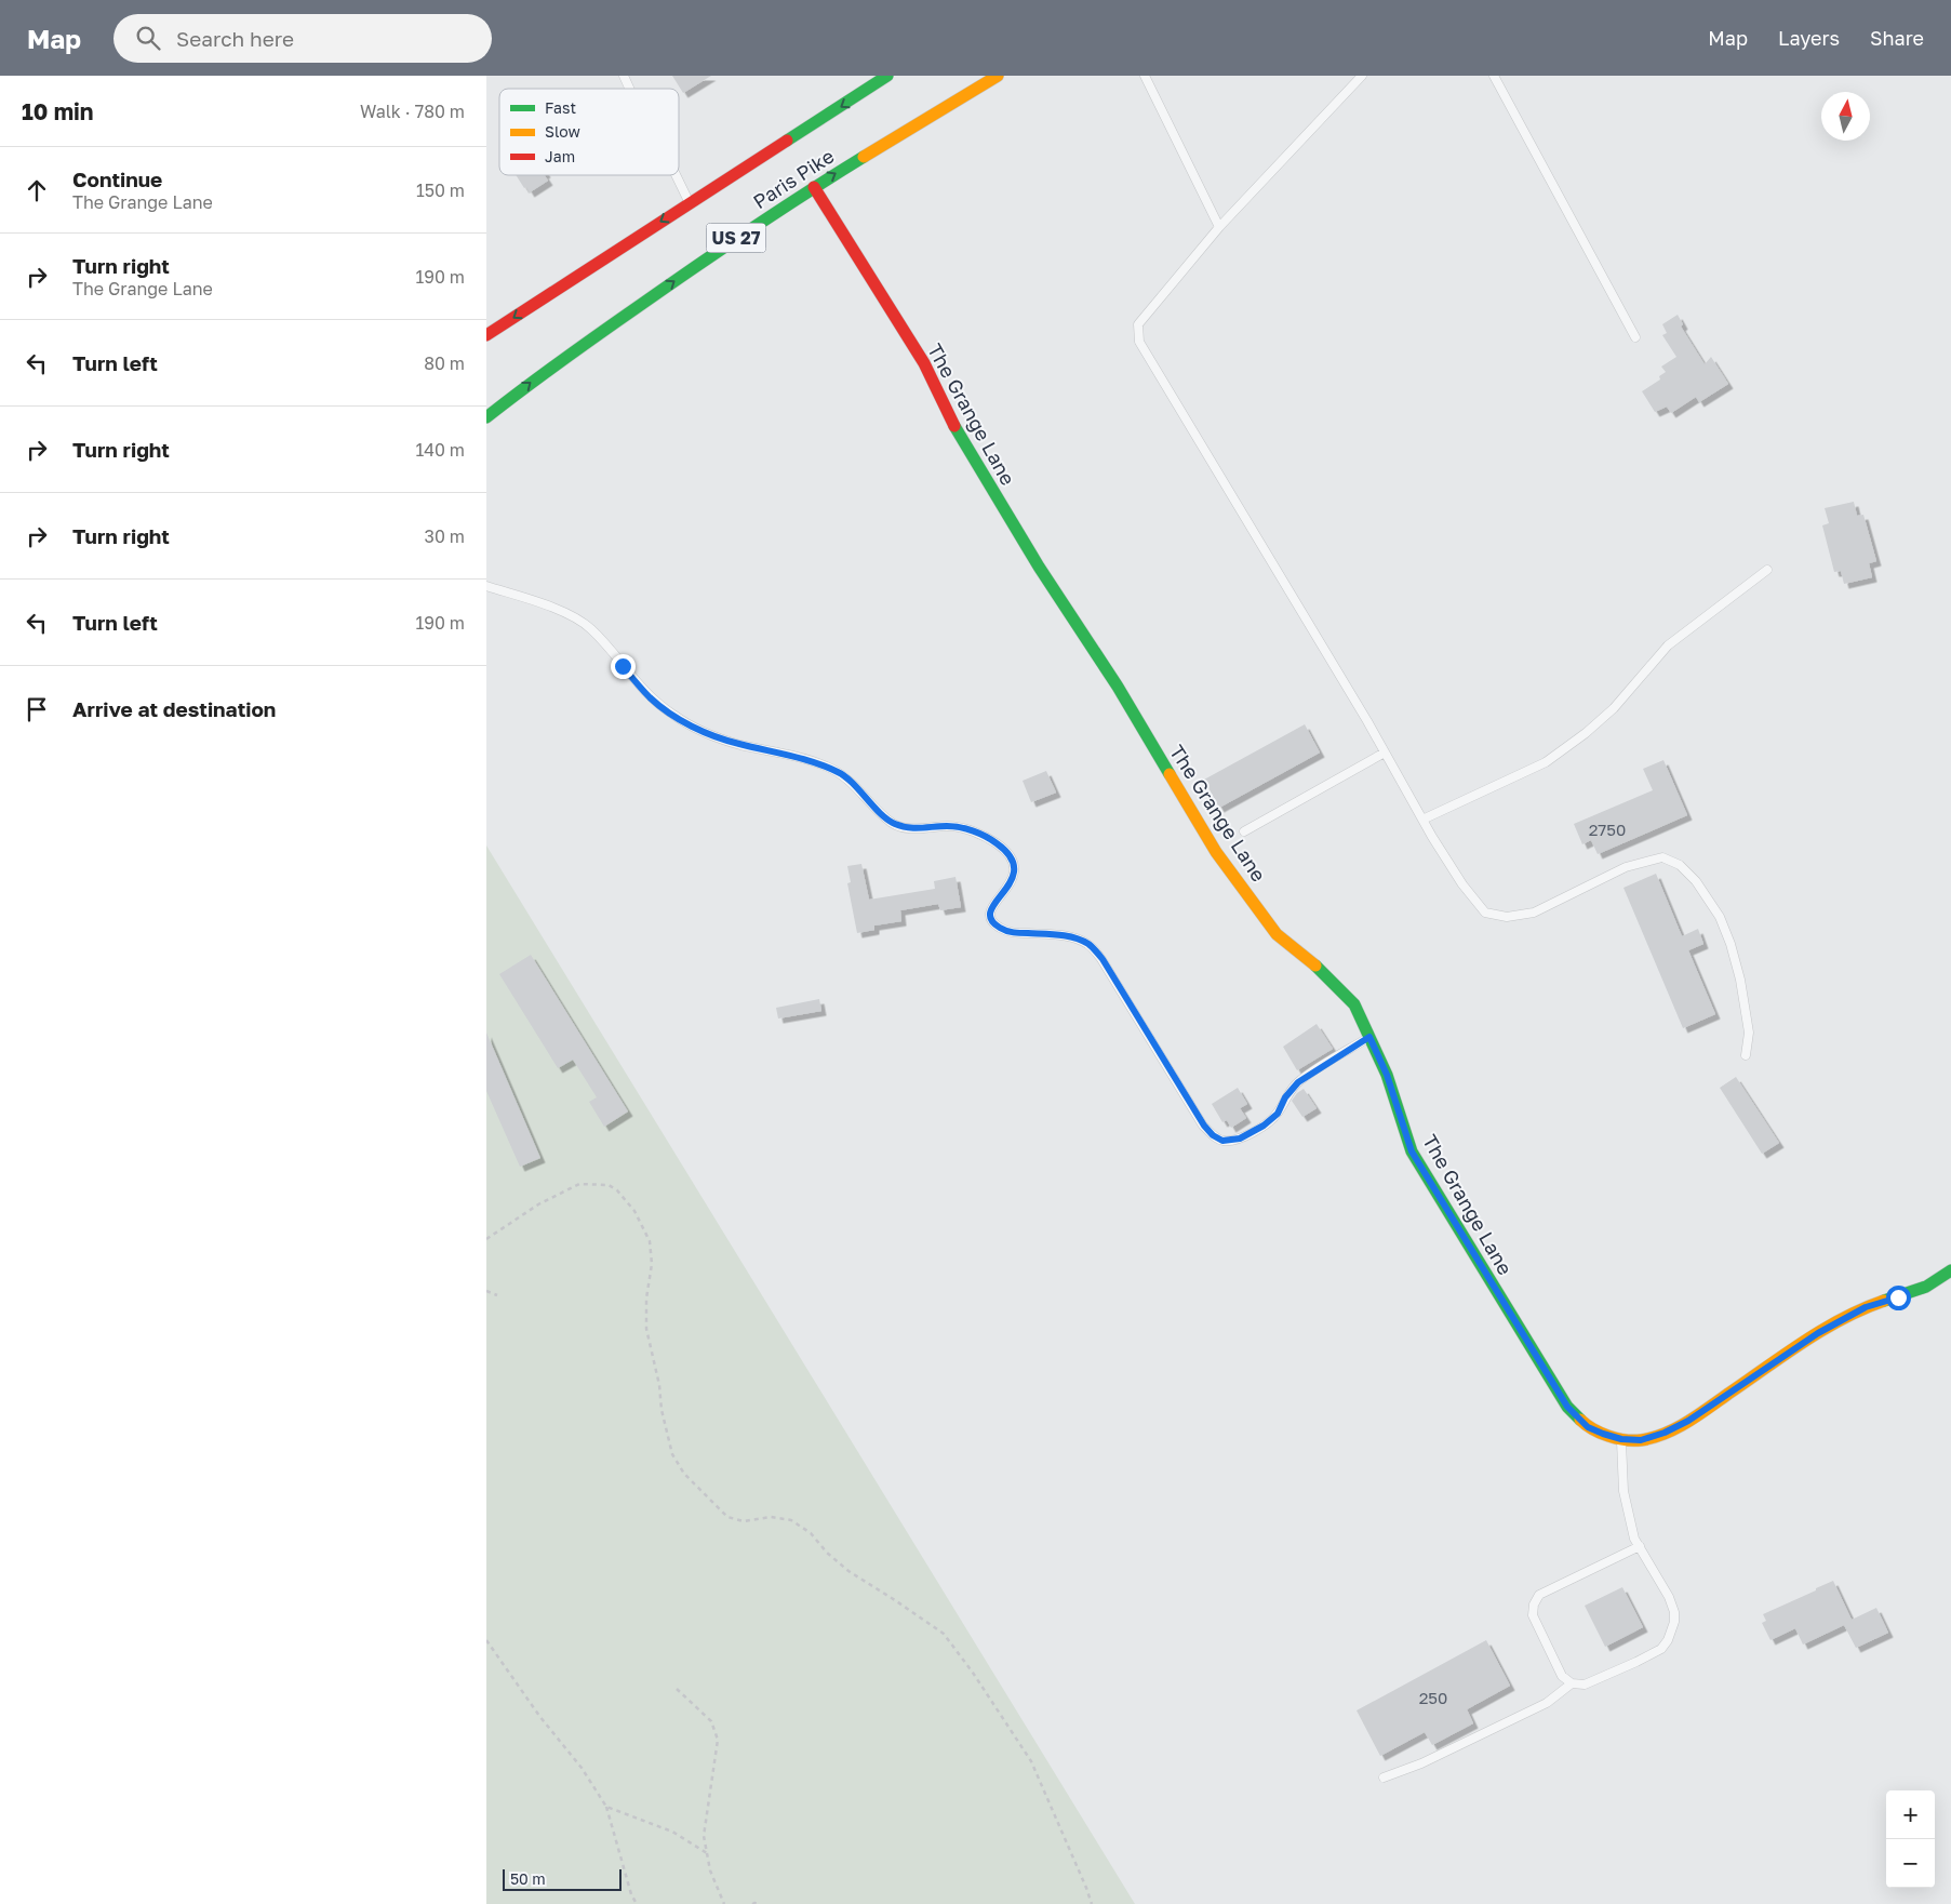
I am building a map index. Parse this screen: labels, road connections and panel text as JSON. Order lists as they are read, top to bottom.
{
  "streets": {
    "main road": ["Paris Pike", "US 27", "The Grange Lane"]
  },
  "crossings": [
    ["Paris Pike", "The Grange Lane"]
  ],
  "house_numbers": ["2750", "250"],
  "legend": ["Fast", "Slow", "Jam"],
  "scale_bar": "50 m",
  "north": "top",
  "page": {
    "header": "Map",
    "search": "Search here",
    "nav": ["Map", "Layers", "Share"],
    "heading": ["10 min", "Walk · 780 m"],
    "list": [
      ["Continue", "The Grange Lane", "150 m"],
      ["Turn right", "The Grange Lane", "190 m"],
      ["Turn left", "80 m"],
      ["Turn right", "140 m"],
      ["Turn right", "30 m"],
      ["Turn left", "190 m"],
      "Arrive at destination"
    ],
    "map_buttons": ["+", "−"],
    "scale": "50 m"
  }
}
